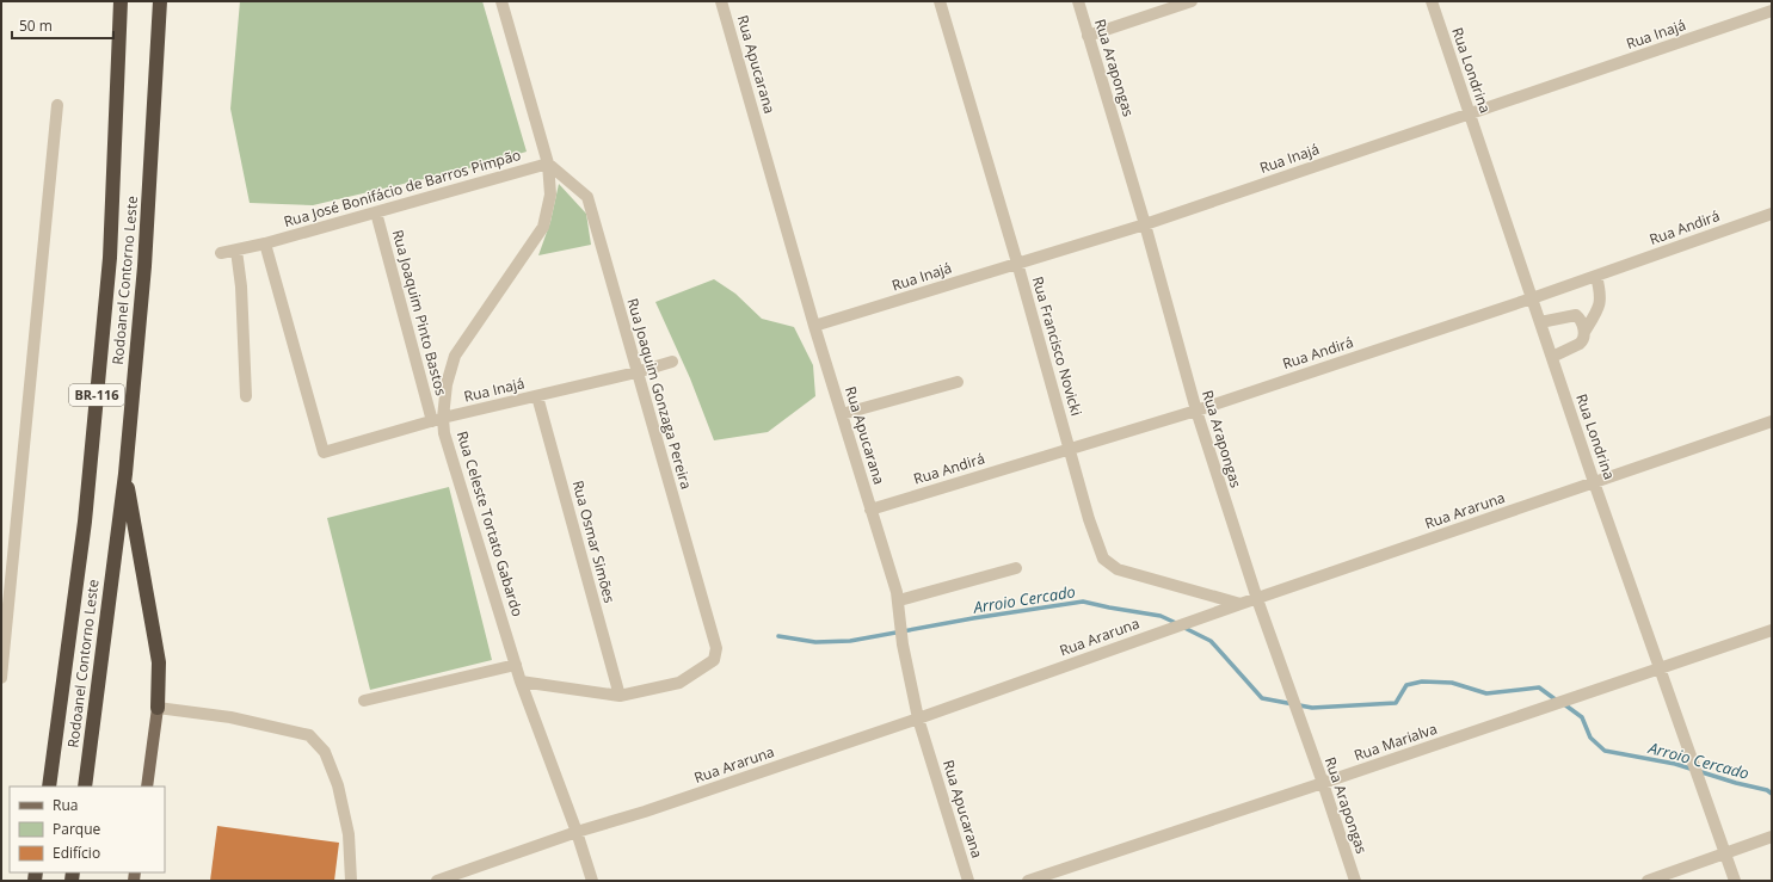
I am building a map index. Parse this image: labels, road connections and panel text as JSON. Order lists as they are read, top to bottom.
{
  "streets": {
    "highway": ["Rodoanel Contorno Leste", "BR-116"],
    "street": [
      "Rua Inajá",
      "Rua Apucarana",
      "Rua Arapongas",
      "Rua Londrina",
      "Rua José Bonifácio de Barros Pimpão",
      "Rua Andirá",
      "Rua Joaquim Pinto Bastos",
      "Rua Francisco Novicki",
      "Rua Joaquim Gonzaga Pereira",
      "Rua Araruna",
      "Rua Celeste Tortato Gabardo",
      "Rua Osmar Simões",
      "Rua Marialva"
    ]
  },
  "crossings": [
    ["Rua Inajá", "Rua Apucarana"],
    ["Rua Inajá", "Rua Arapongas"],
    ["Rua Inajá", "Rua Londrina"],
    ["Rua Inajá", "Rua José Bonifácio de Barros Pimpão"],
    ["Rua Inajá", "Rua Joaquim Pinto Bastos"],
    ["Rua Inajá", "Rua Francisco Novicki"],
    ["Rua Inajá", "Rua Joaquim Gonzaga Pereira"],
    ["Rua Inajá", "Rua Celeste Tortato Gabardo"],
    ["Rua Inajá", "Rua Osmar Simões"],
    ["Rua Apucarana", "Rua Andirá"],
    ["Rua Apucarana", "Rua Araruna"],
    ["Rua Arapongas", "Rua Andirá"],
    ["Rua Arapongas", "Rua Araruna"],
    ["Rua Arapongas", "Rua Marialva"],
    ["Rua Londrina", "Rua Andirá"],
    ["Rua Londrina", "Rua Araruna"],
    ["Rua Londrina", "Rua Marialva"],
    ["Rua José Bonifácio de Barros Pimpão", "Rua Joaquim Pinto Bastos"],
    ["Rua José Bonifácio de Barros Pimpão", "Rua Joaquim Gonzaga Pereira"],
    ["Rua José Bonifácio de Barros Pimpão", "Rua Celeste Tortato Gabardo"],
    ["Rua Andirá", "Rua Francisco Novicki"],
    ["Rua Joaquim Pinto Bastos", "Rua Celeste Tortato Gabardo"],
    ["Rua Francisco Novicki", "Rua Araruna"],
    ["Rua Joaquim Gonzaga Pereira", "Rua Celeste Tortato Gabardo"],
    ["Rua Joaquim Gonzaga Pereira", "Rua Osmar Simões"],
    ["Rua Araruna", "Rua Celeste Tortato Gabardo"]
  ],
  "water": ["Arroio Cercado"],
  "legend": ["Rua", "Parque", "Edifício"],
  "scale_bar": "50 m"
}
